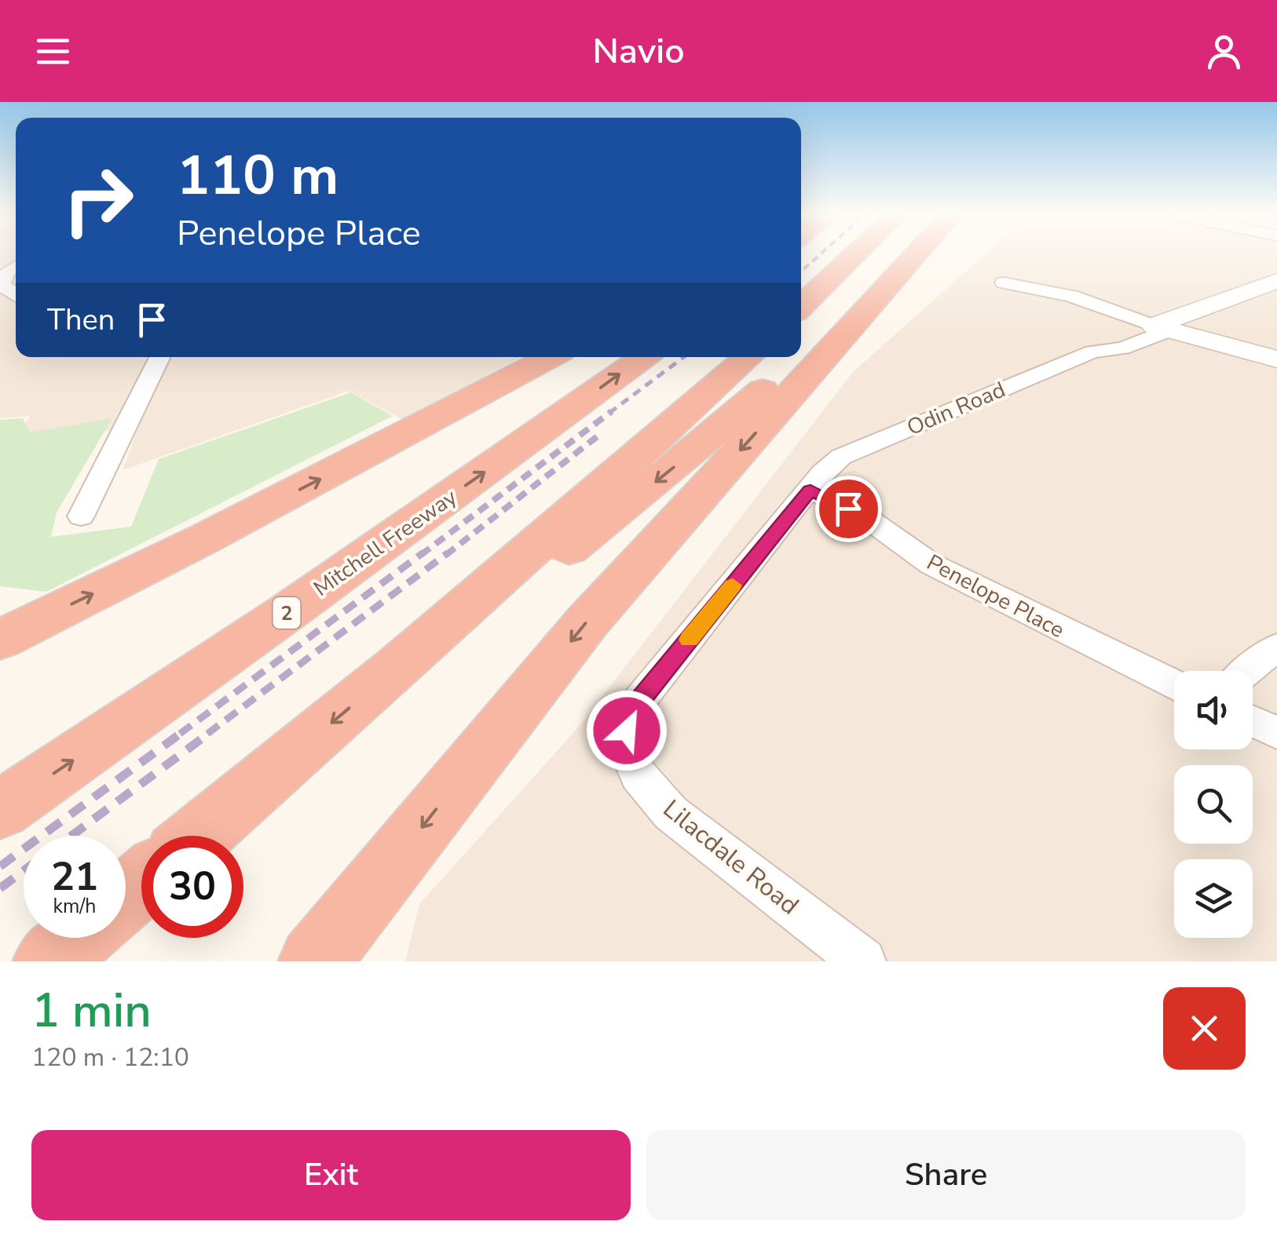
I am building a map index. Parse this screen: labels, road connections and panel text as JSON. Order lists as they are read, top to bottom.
{
  "streets": {
    "highway": ["Mitchell Freeway", "2"],
    "street": ["Odin Road", "Penelope Place", "Lilacdale Road"]
  },
  "crossings": [
    ["Odin Road", "Penelope Place"],
    ["Odin Road", "Lilacdale Road"],
    ["Penelope Place", "Lilacdale Road"]
  ],
  "page": {
    "header": "Navio",
    "turn": ["110 m", "Penelope Place"],
    "then": "Then",
    "speed": "21 km/h",
    "limit": "30",
    "heading": ["1 min", "120 m · 12:10"],
    "buttons": ["Exit", "Share"]
  }
}
